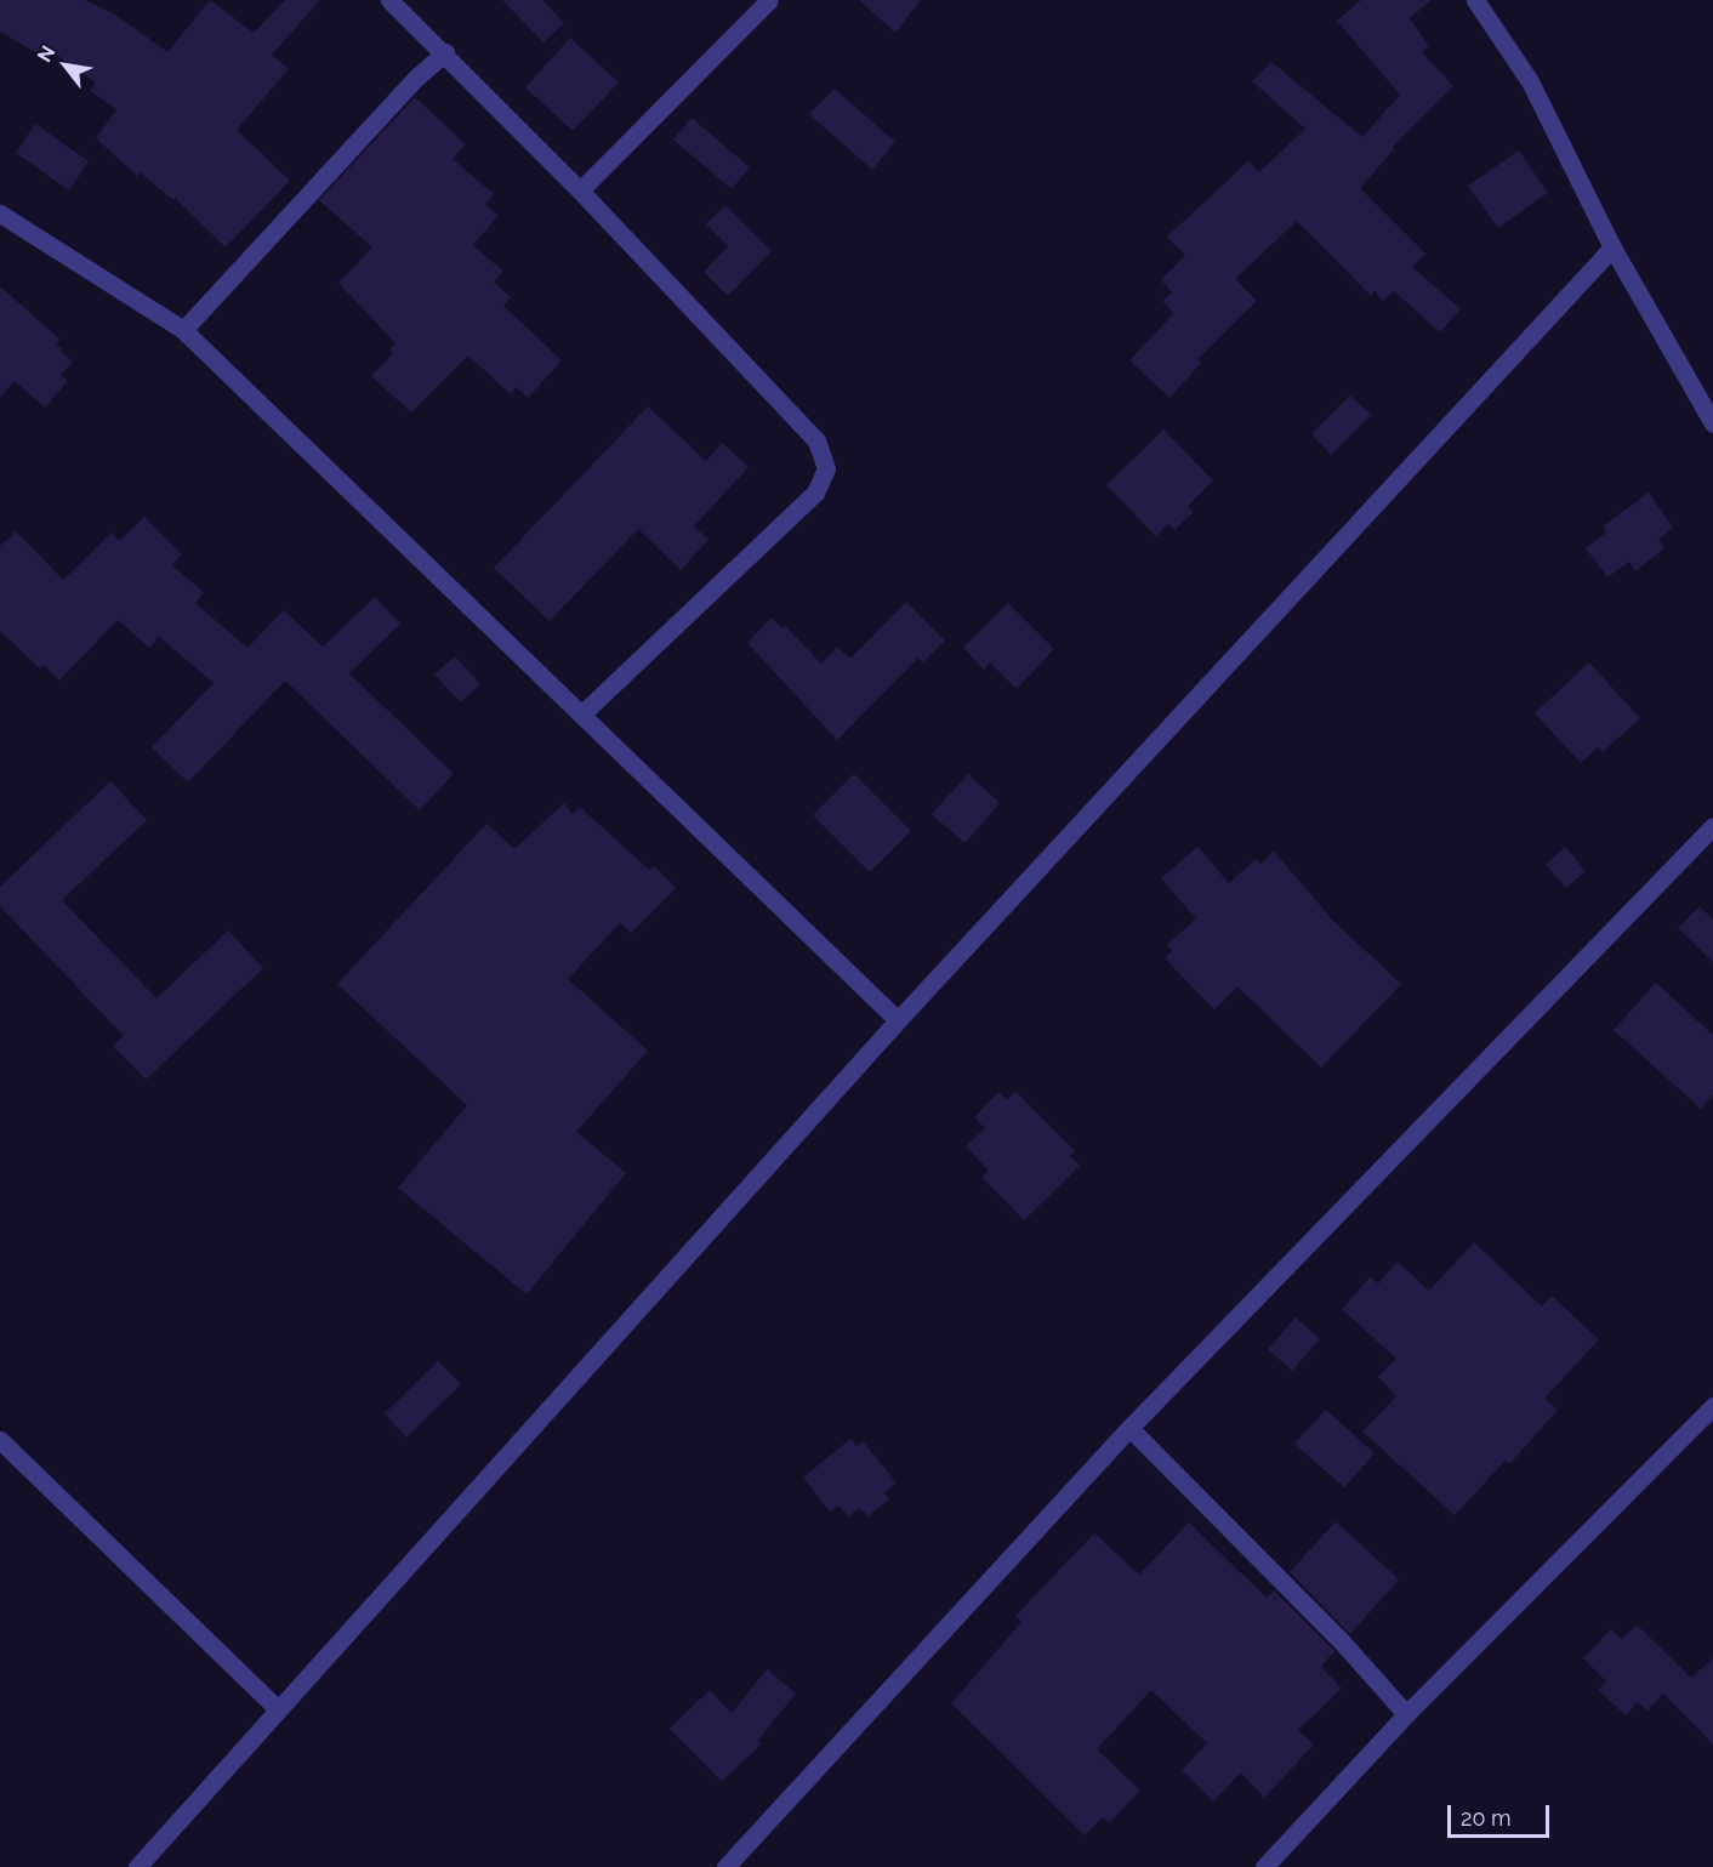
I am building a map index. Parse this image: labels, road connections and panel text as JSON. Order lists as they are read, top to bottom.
{
  "scale_bar": "20 m",
  "north": "top left"
}
